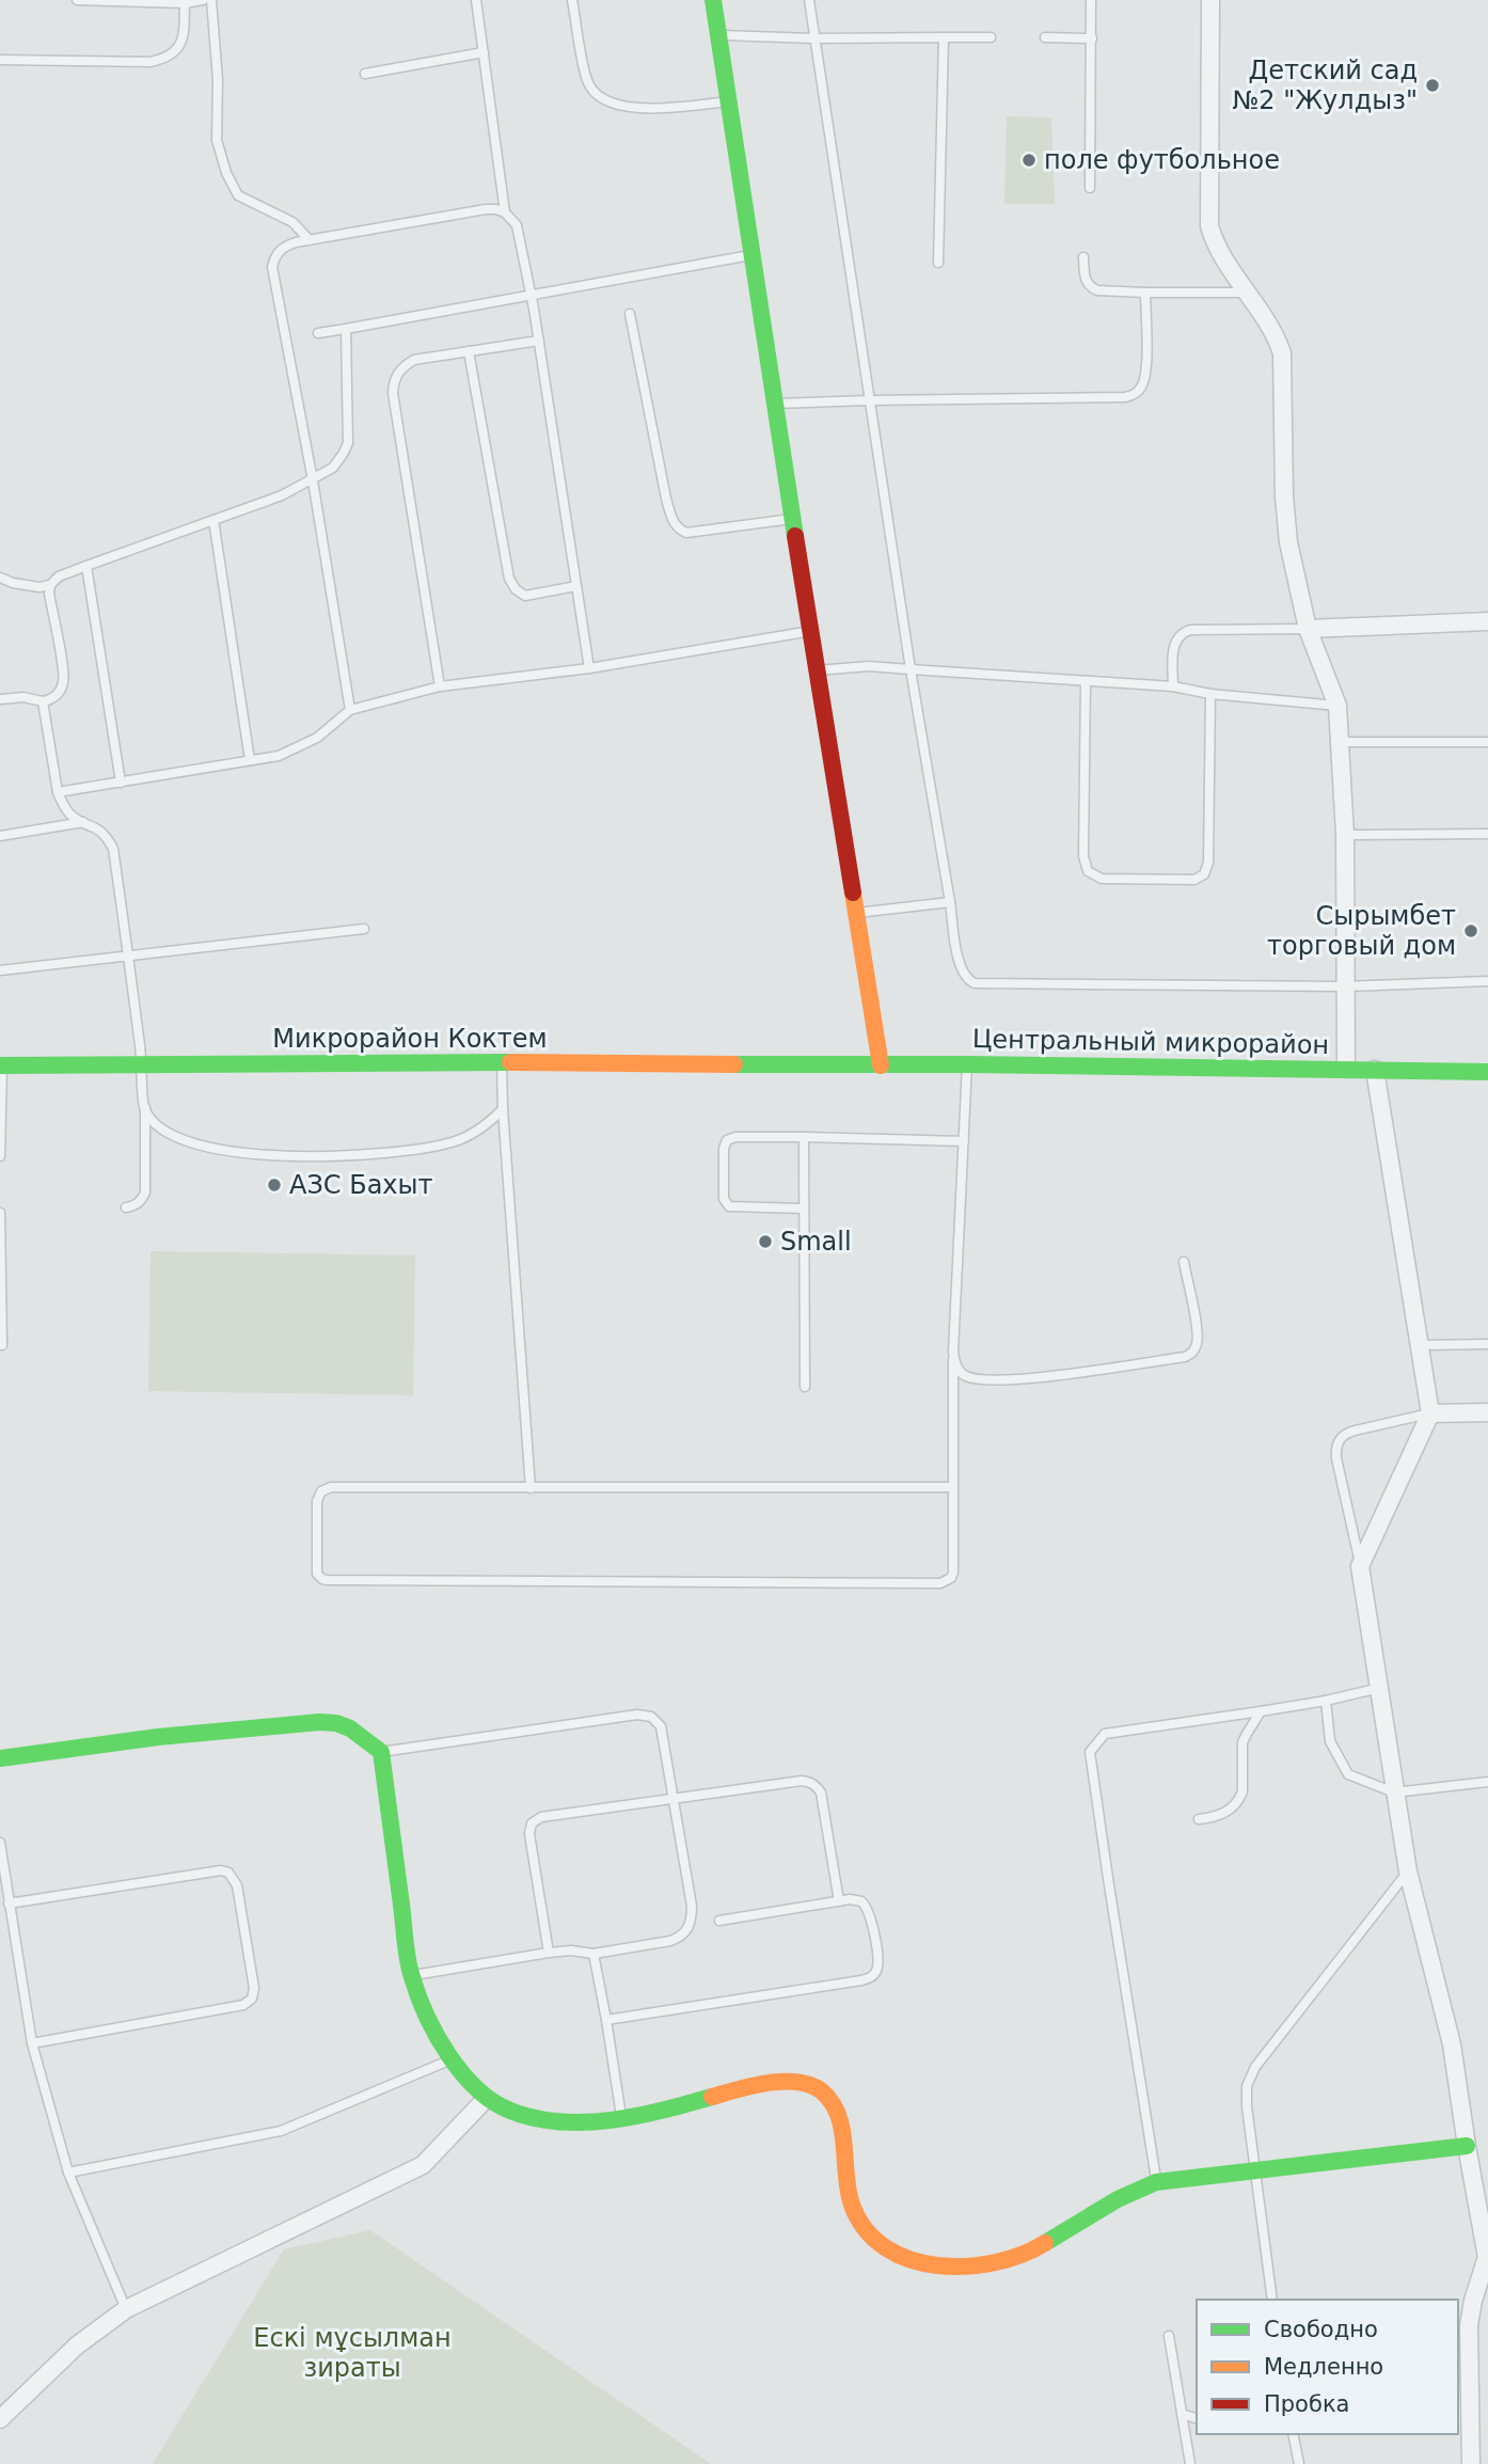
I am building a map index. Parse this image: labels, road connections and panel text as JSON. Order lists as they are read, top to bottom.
{
  "streets": {
    "street": ["Микрорайон Коктем", "Центральный микрорайон"]
  },
  "crossings": [
    ["Микрорайон Коктем", "Центральный микрорайон"]
  ],
  "parks": ["Ескі мұсылман зираты"],
  "places": [
    "Детский сад №2 \"Жулдыз\"",
    "поле футбольное",
    "Сырымбет торговый дом",
    "АЗС Бахыт",
    "Small"
  ],
  "legend": ["Свободно", "Медленно", "Пробка"]
}
